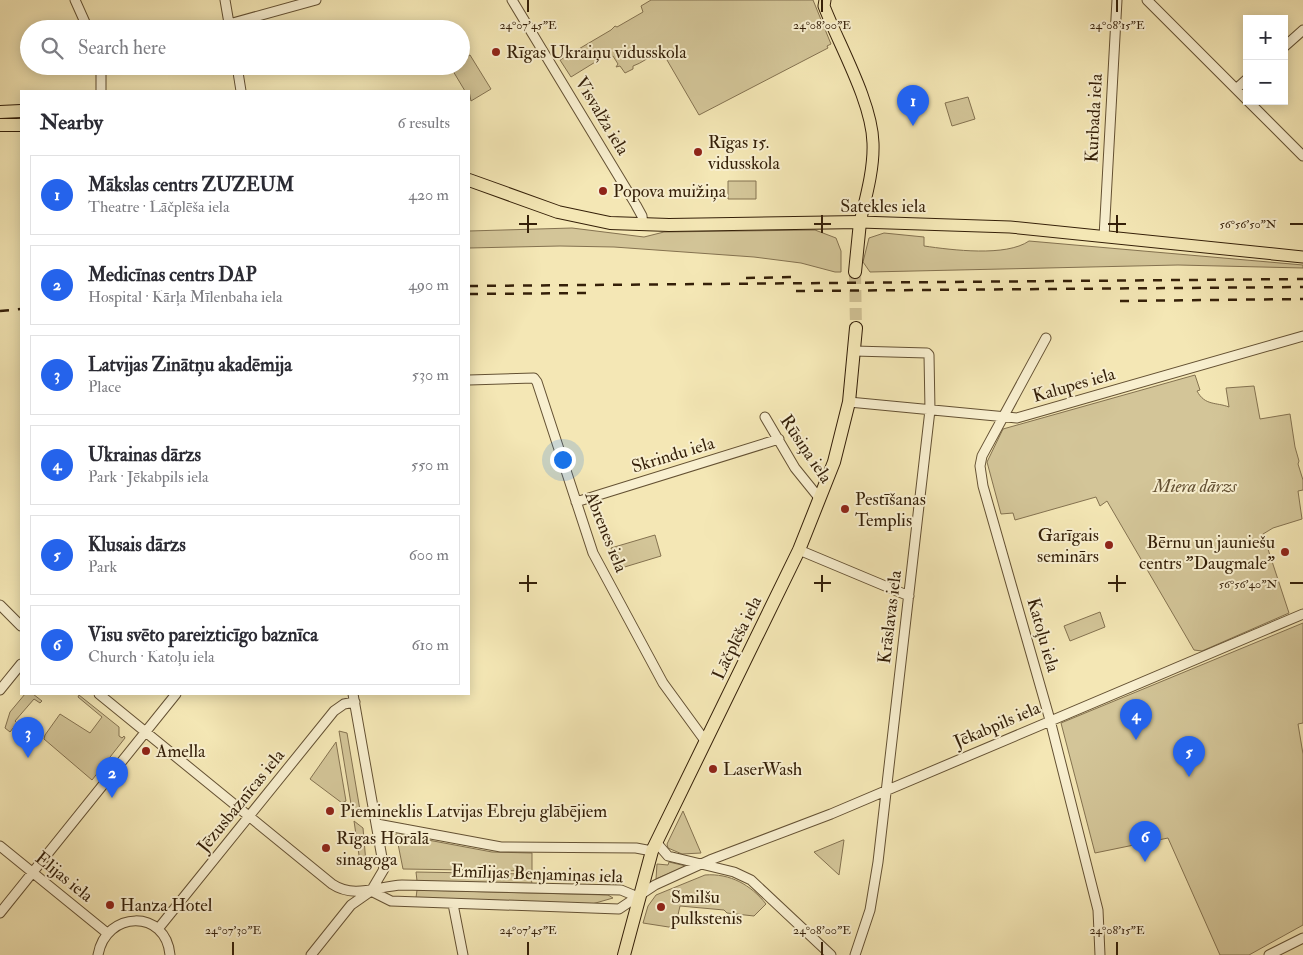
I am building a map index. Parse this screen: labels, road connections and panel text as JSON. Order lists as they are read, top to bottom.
{
  "streets": {
    "highway": ["Satekles iela", "Lāčplēša iela"],
    "street": [
      "Visvalža iela",
      "Kurbada iela",
      "Kalupes iela",
      "Rūsiņa iela",
      "Skrindu iela",
      "Abrenes iela",
      "Krāslavas iela",
      "Katoļu iela",
      "Jēkabpils iela",
      "Jēzusbaznīcas iela",
      "Emīlijas Benjamiņas iela",
      "Elijas iela"
    ]
  },
  "crossings": [
    ["Visvalža iela", "Satekles iela"],
    ["Kurbada iela", "Satekles iela"],
    ["Kalupes iela", "Krāslavas iela"],
    ["Kalupes iela", "Katoļu iela"],
    ["Kalupes iela", "Lāčplēša iela"],
    ["Rūsiņa iela", "Skrindu iela"],
    ["Rūsiņa iela", "Lāčplēša iela"],
    ["Skrindu iela", "Abrenes iela"],
    ["Abrenes iela", "Lāčplēša iela"],
    ["Krāslavas iela", "Lāčplēša iela"],
    ["Krāslavas iela", "Jēkabpils iela"],
    ["Katoļu iela", "Jēkabpils iela"],
    ["Lāčplēša iela", "Jēkabpils iela"],
    ["Lāčplēša iela", "Emīlijas Benjamiņas iela"],
    ["Jēkabpils iela", "Emīlijas Benjamiņas iela"],
    ["Jēzusbaznīcas iela", "Emīlijas Benjamiņas iela"]
  ],
  "parks": ["Miera dārzs"],
  "places": [
    "Rīgas Ukraiņu vidusskola",
    "Rīgas 15. vidusskola",
    "Popova muižiņa",
    "Pestīšanas Templis",
    "Garīgais seminārs",
    "Bērnu un jauniešu centrs \"Daugmale\"",
    "Amella",
    "LaserWash",
    "Piemineklis Latvijas Ebreju glābējiem",
    "Rīgas Horālā sinagoga",
    "Hanza Hotel",
    "Smilšu pulkstenis"
  ],
  "page": {
    "map_buttons": ["+", "−"],
    "search": "Search here",
    "pins": [
      "1",
      "4",
      "3",
      "5",
      "2",
      "6"
    ],
    "heading": ["Nearby", "6 results"],
    "list": [
      {
        "mark": "1",
        "name": "Mākslas centrs ZUZEUM",
        "note": "Theatre · Lāčplēša iela",
        "value": "420 m"
      },
      {
        "mark": "2",
        "name": "Medicīnas centrs DAP",
        "note": "Hospital · Kārļa Mīlenbaha iela",
        "value": "490 m"
      },
      {
        "mark": "3",
        "name": "Latvijas Zinātņu akadēmija",
        "note": "Place",
        "value": "530 m"
      },
      {
        "mark": "4",
        "name": "Ukrainas dārzs",
        "note": "Park · Jēkabpils iela",
        "value": "550 m"
      },
      {
        "mark": "5",
        "name": "Klusais dārzs",
        "note": "Park",
        "value": "600 m"
      },
      {
        "mark": "6",
        "name": "Visu svēto pareizticīgo baznīca",
        "note": "Church · Katoļu iela",
        "value": "610 m"
      }
    ]
  },
  "coordinates": [
    "24°07'45\"E",
    "24°08'00\"E",
    "24°08'15\"E",
    "56°56'50\"N",
    "56°56'40\"N",
    "24°07'30\"E"
  ]
}
